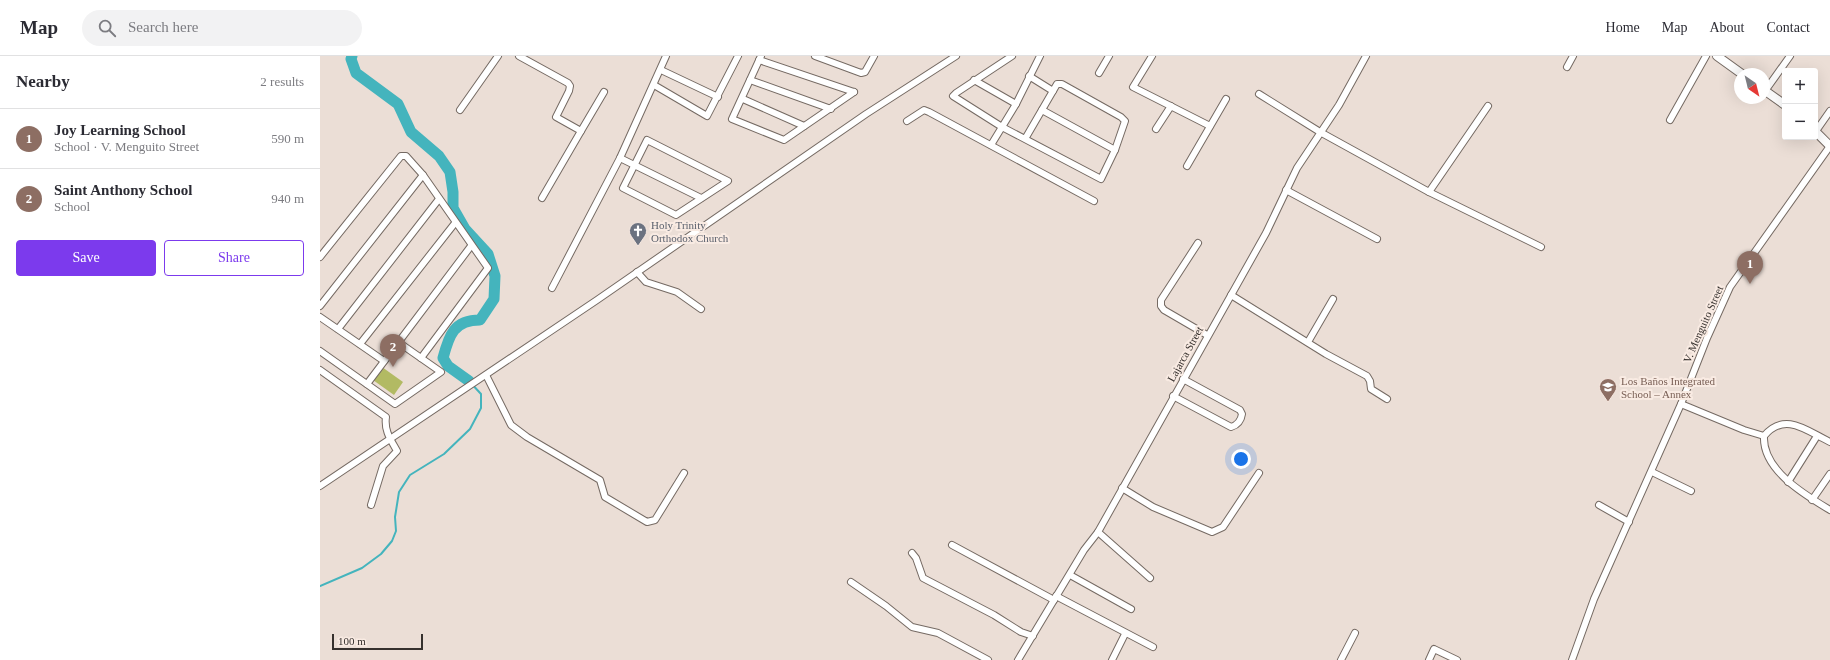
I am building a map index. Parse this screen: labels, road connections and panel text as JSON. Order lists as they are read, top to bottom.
{
  "streets": {
    "street": ["V. Menguito Street", "Lajarca Street"]
  },
  "places": {
    "church": ["Holy Trinity Orthodox Church"],
    "school or university": ["Los Baños Integrated School – Annex"]
  },
  "scale_bar": "100 m",
  "north": "bottom right",
  "page": {
    "header": "Map",
    "search": "Search here",
    "nav": [
      "Home",
      "Map",
      "About",
      "Contact"
    ],
    "heading": ["Nearby", "2 results"],
    "map_buttons": ["+", "−"],
    "list": [
      {
        "mark": "1",
        "name": "Joy Learning School",
        "note": "School · V. Menguito Street",
        "value": "590 m"
      },
      {
        "mark": "2",
        "name": "Saint Anthony School",
        "note": "School",
        "value": "940 m"
      }
    ],
    "buttons": ["Save", "Share"],
    "pins": ["1", "2"],
    "scale": "100 m"
  }
}
